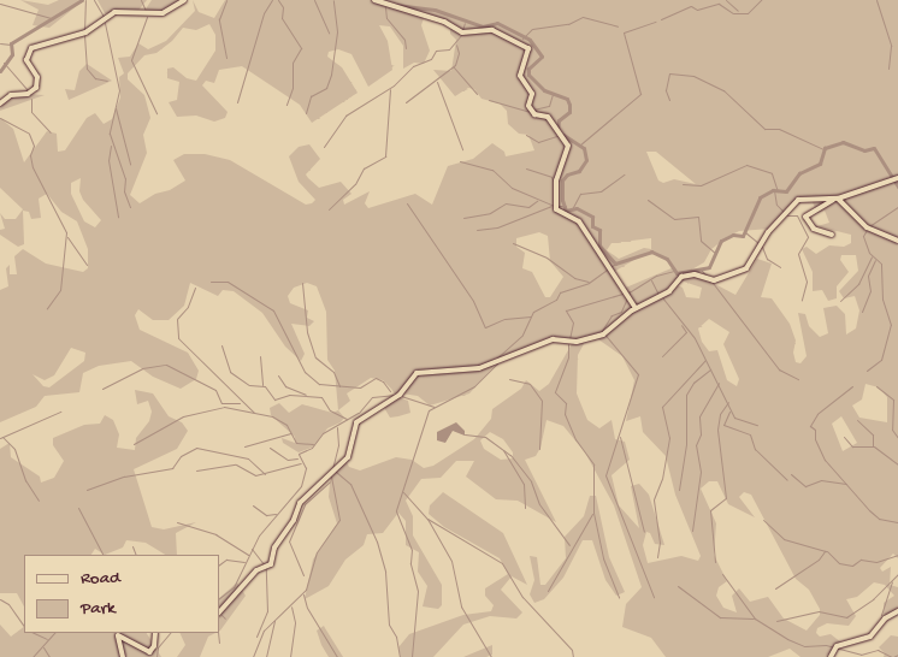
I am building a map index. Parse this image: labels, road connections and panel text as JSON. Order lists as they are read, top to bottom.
{
  "legend": ["Road", "Park"]
}
